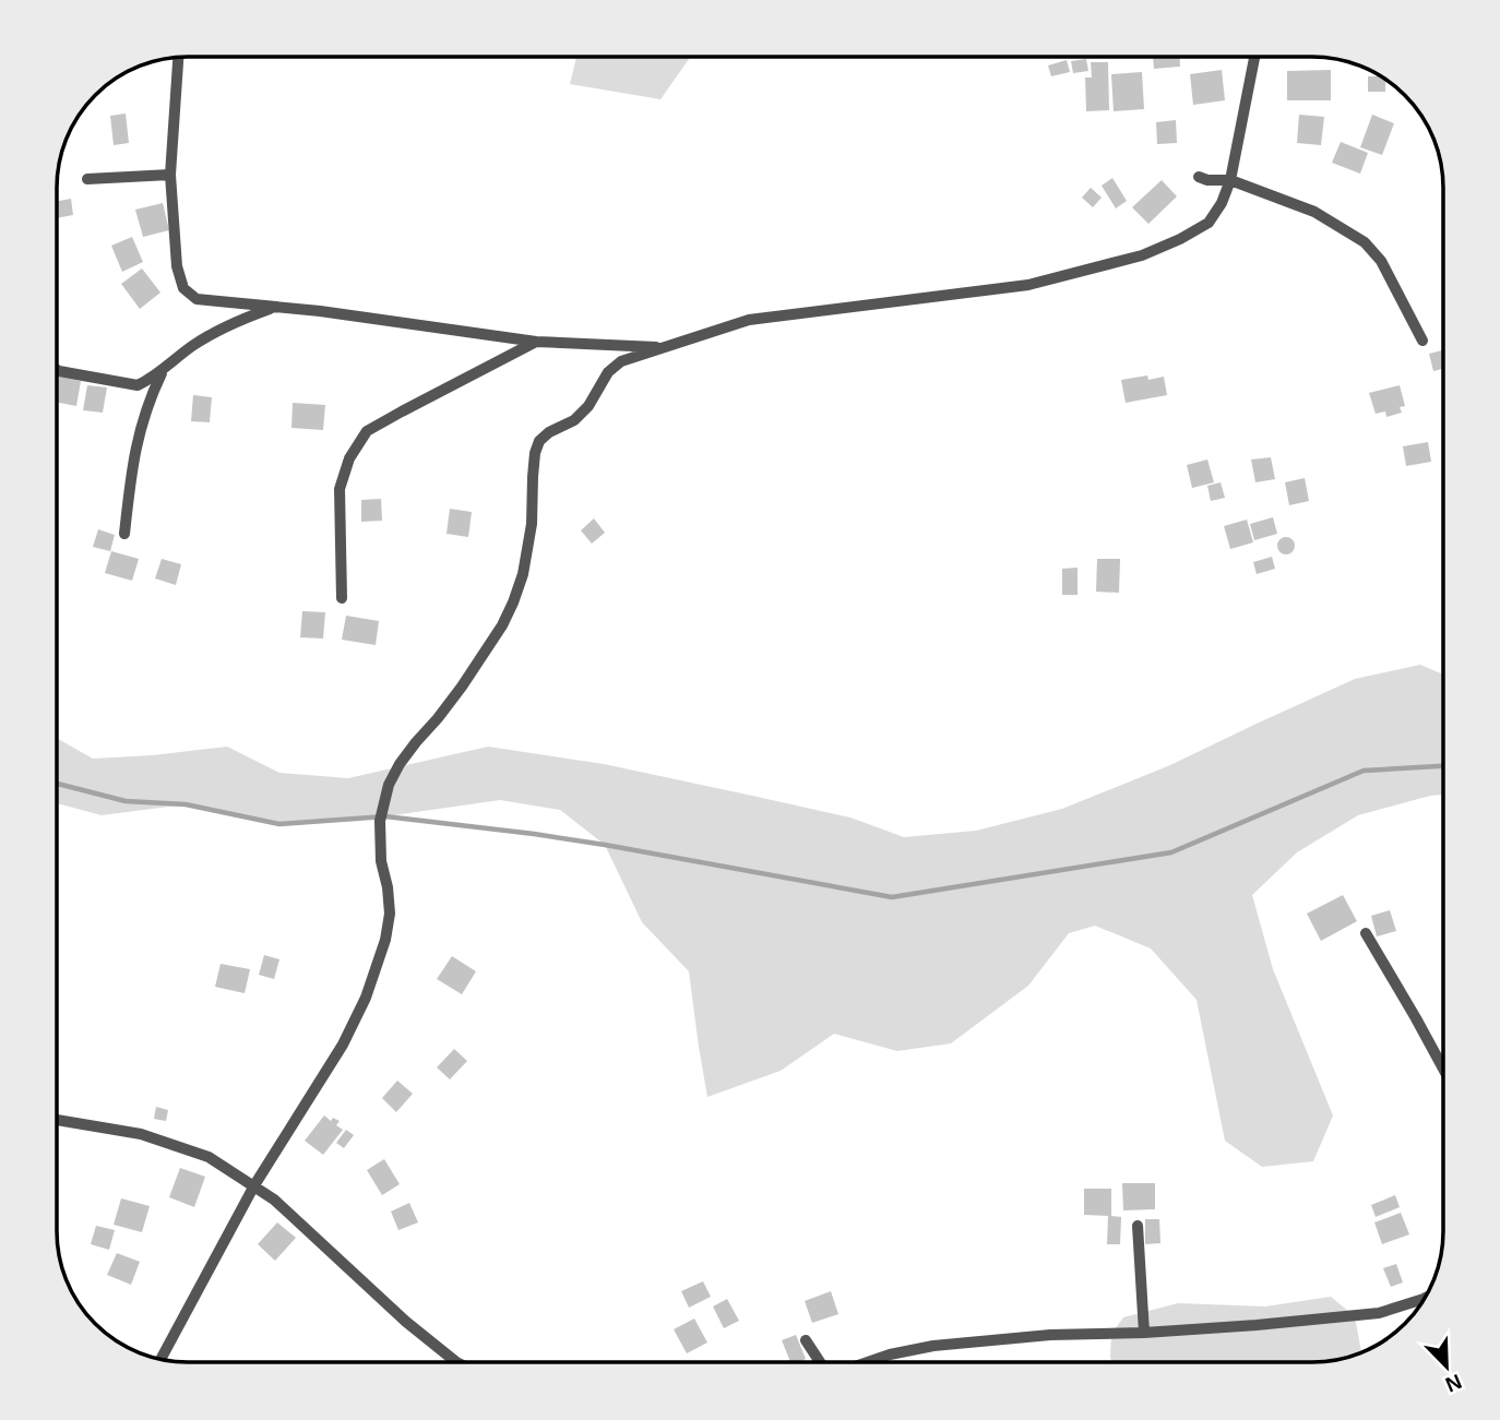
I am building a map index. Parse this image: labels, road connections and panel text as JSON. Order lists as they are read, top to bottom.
{
  "north": "bottom right"
}
